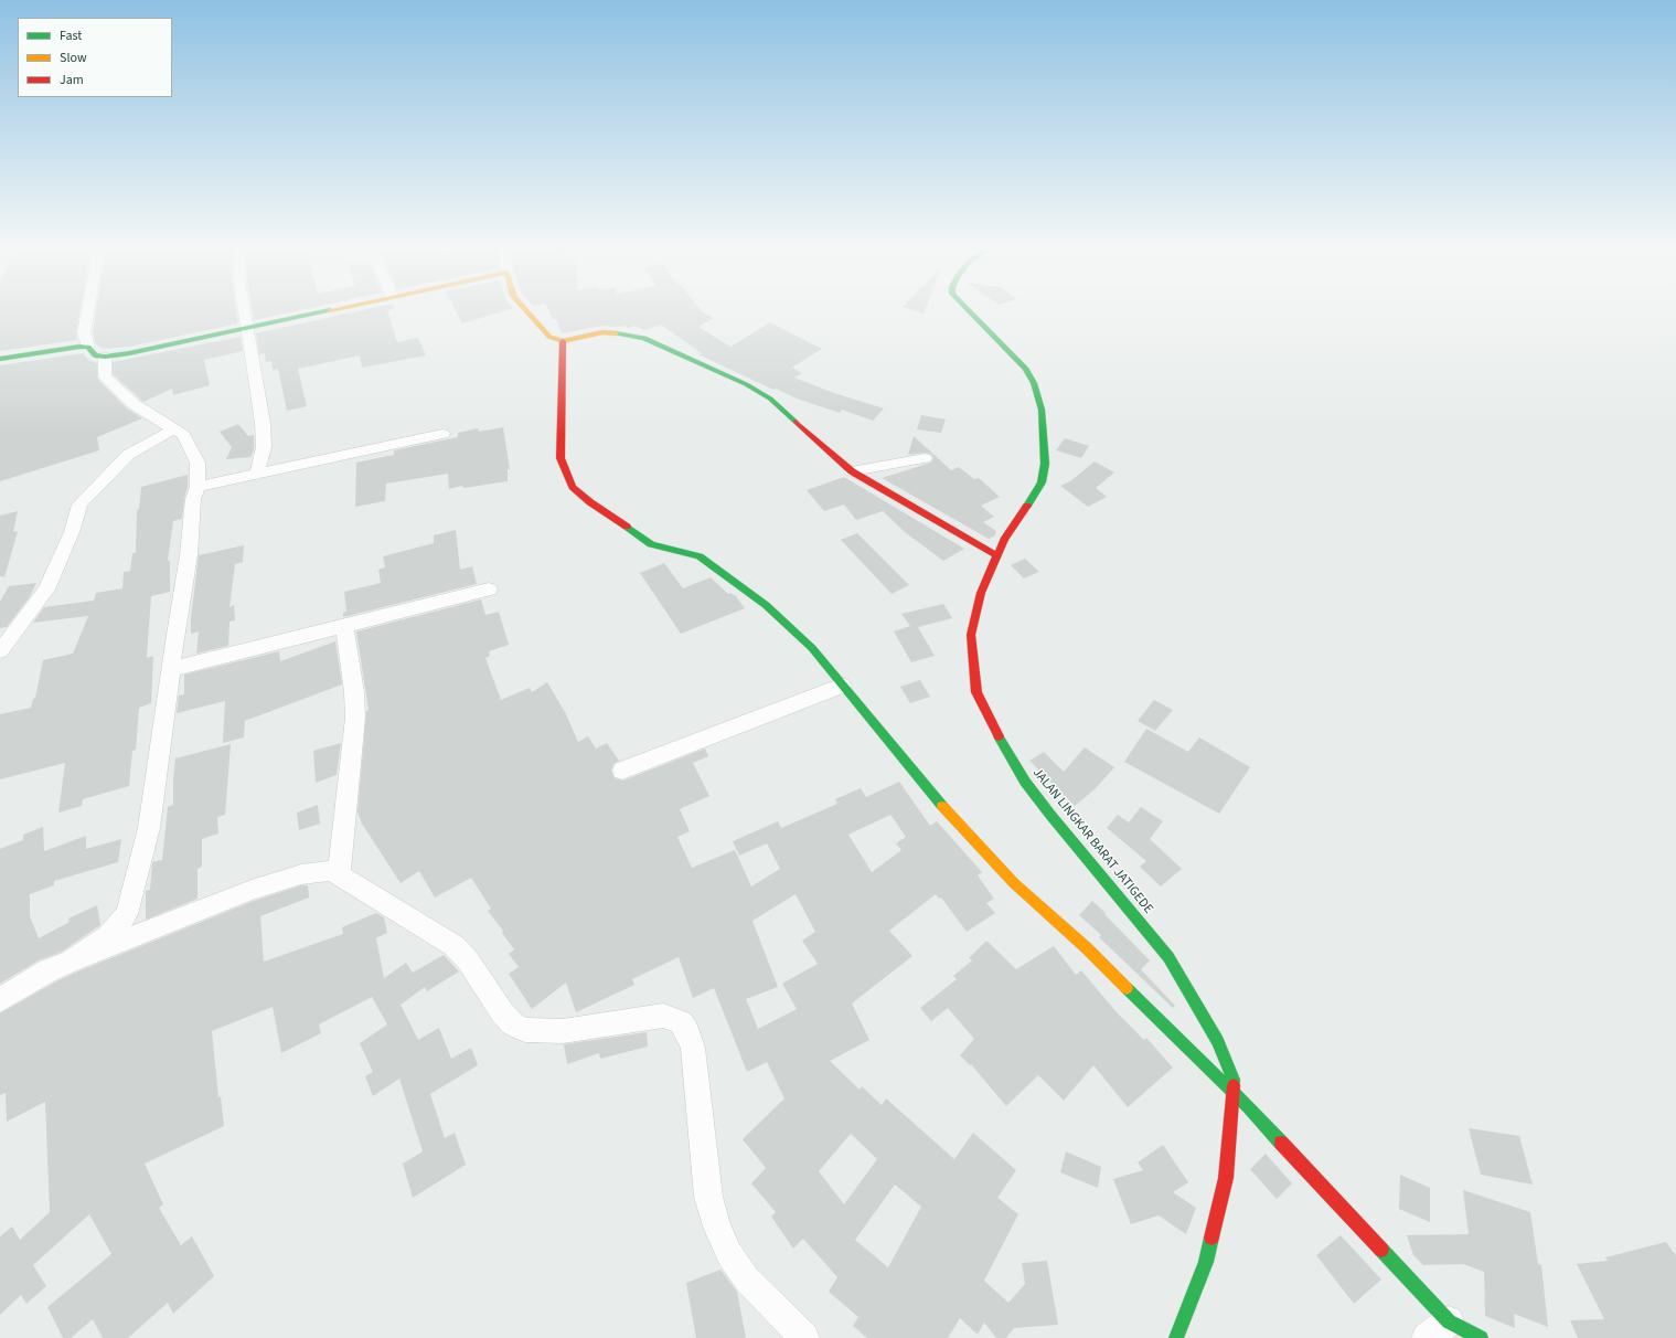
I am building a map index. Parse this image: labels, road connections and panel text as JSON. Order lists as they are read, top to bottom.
{
  "streets": {
    "street": ["JALAN LINGKAR BARAT JATIGEDE"]
  },
  "legend": ["Fast", "Slow", "Jam"]
}
